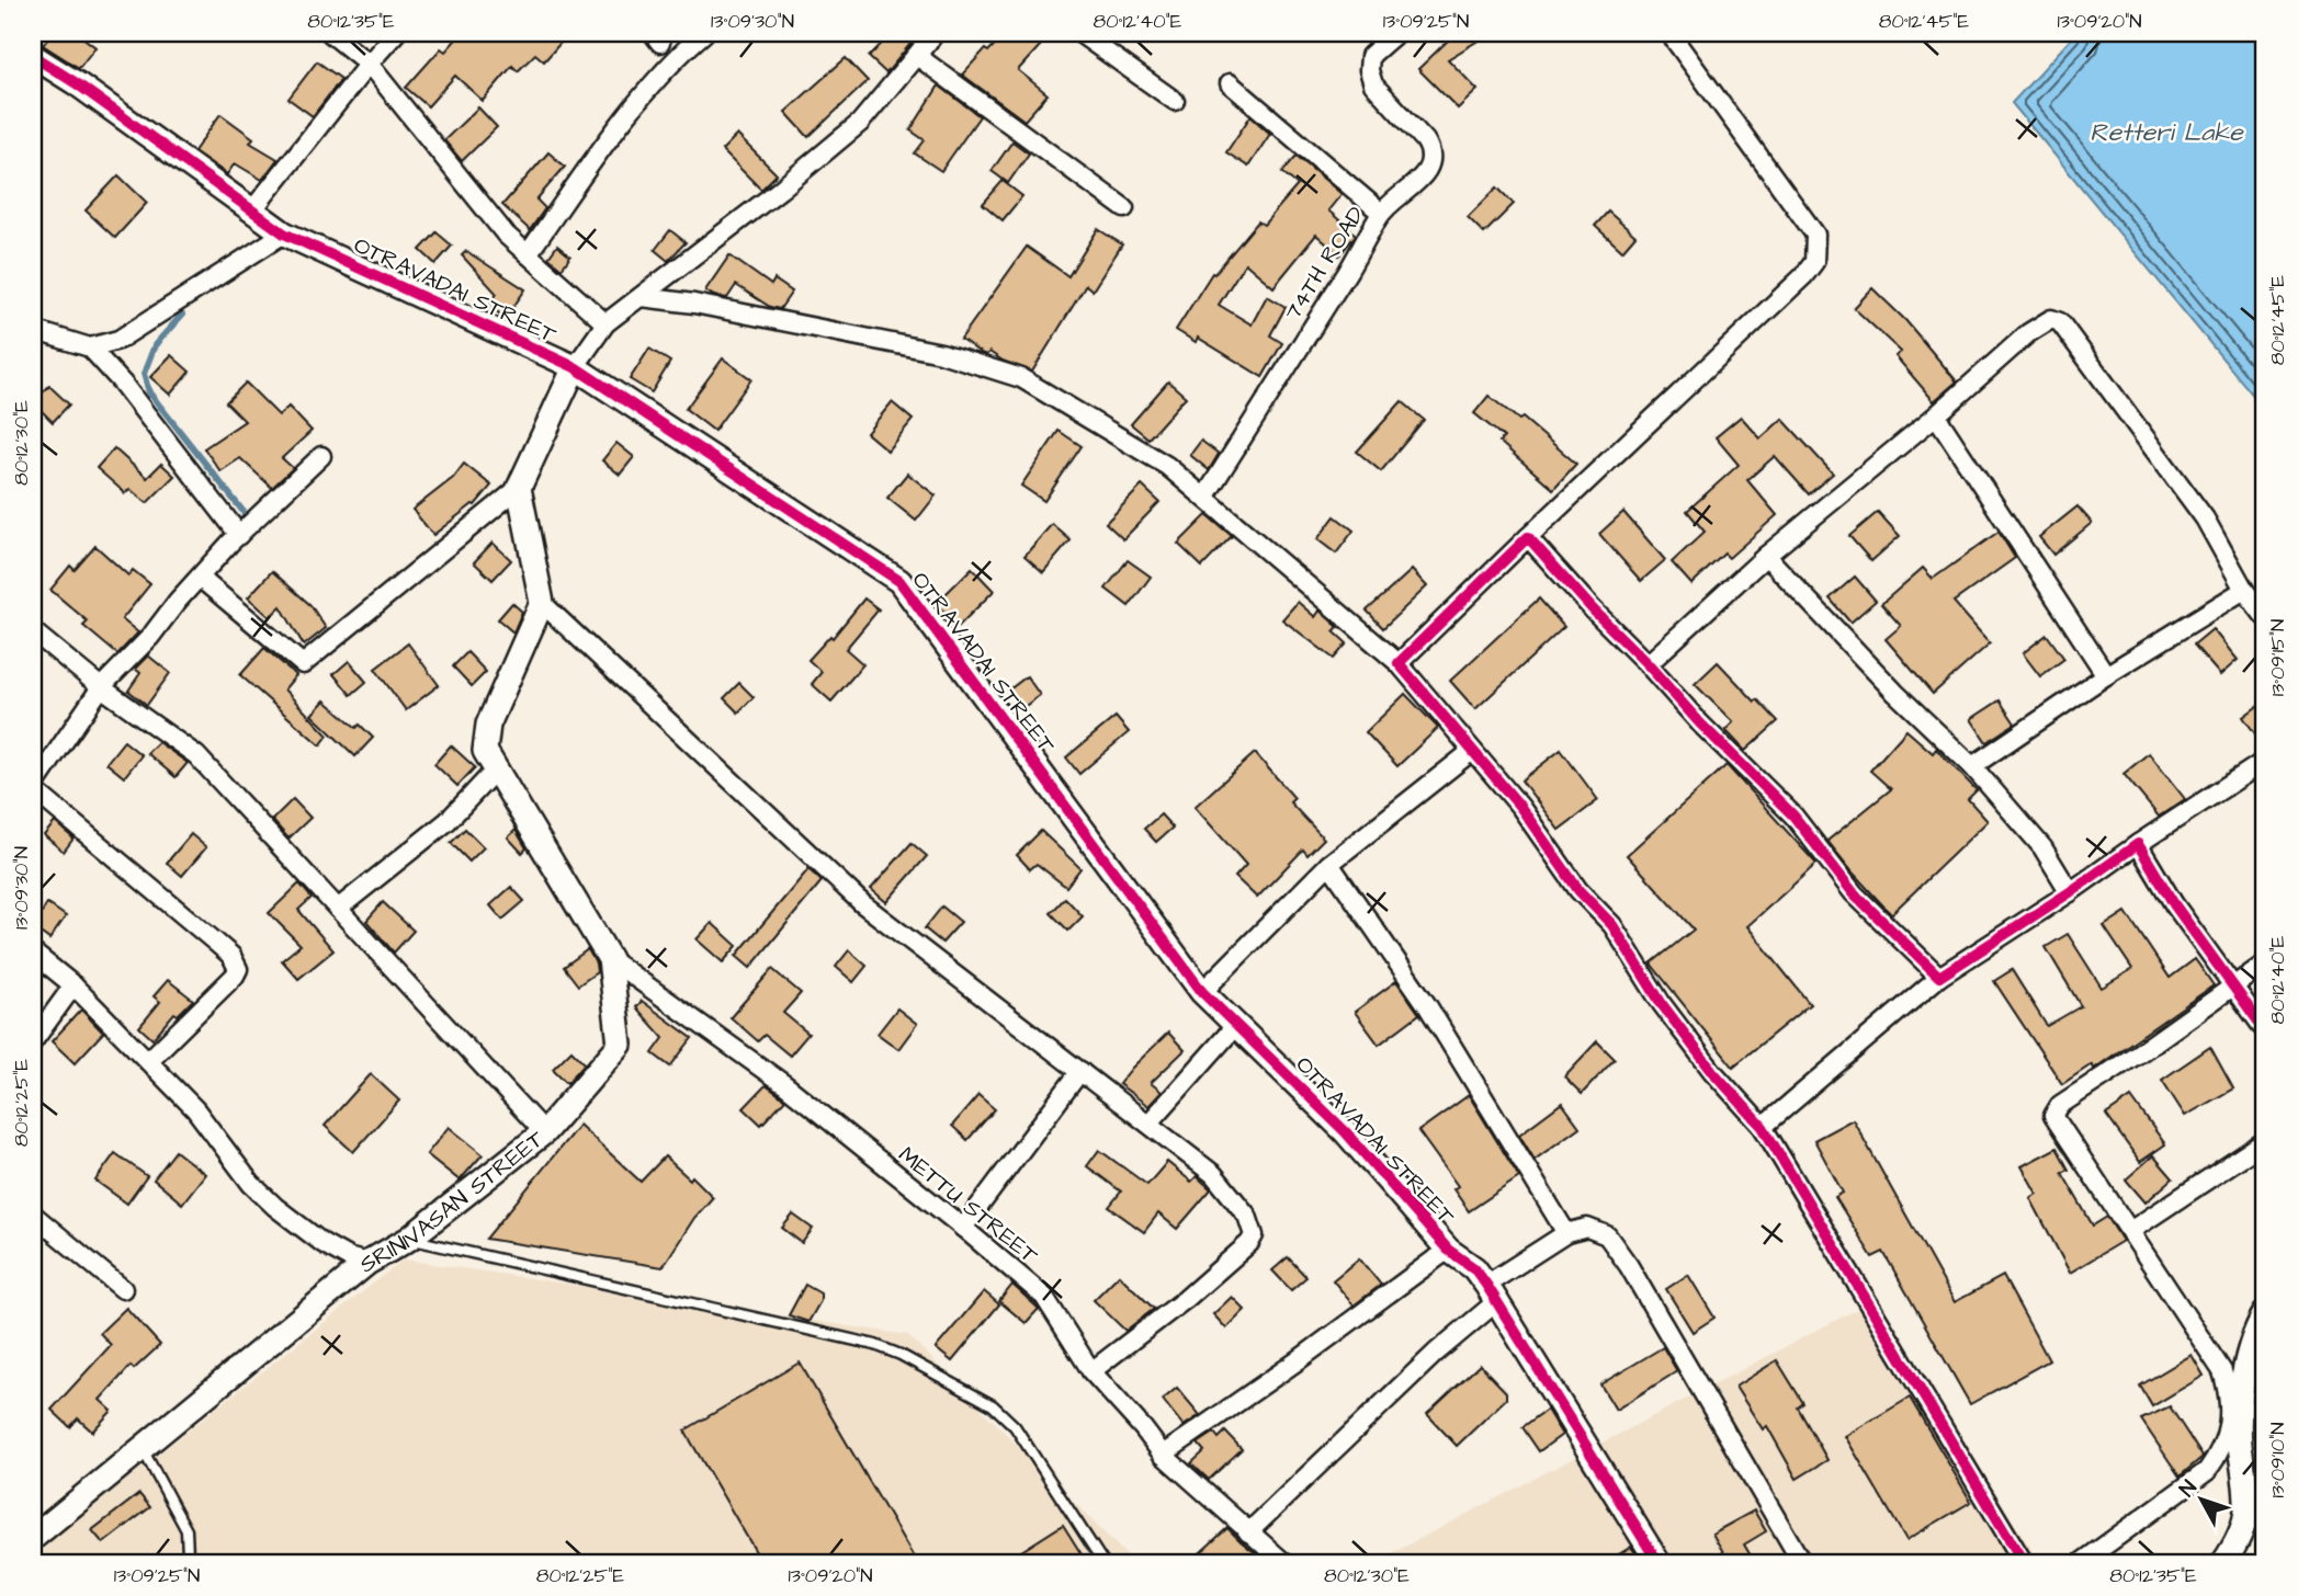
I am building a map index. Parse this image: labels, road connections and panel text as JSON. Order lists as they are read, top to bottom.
{
  "streets": {
    "street": [
      "74TH ROAD",
      "OTRAVADAI STREET",
      "SRINIVASAN STREET",
      "METTU STREET"
    ]
  },
  "crossings": [
    ["SRINIVASAN STREET", "METTU STREET"]
  ],
  "water": ["Retteri Lake"],
  "north": "top left",
  "coordinates": [
    "80°12'35\"E",
    "13°09'30\"N",
    "80°12'40\"E",
    "13°09'25\"N",
    "80°12'45\"E",
    "13°09'20\"N",
    "80°12'30\"E",
    "13°09'15\"N",
    "80°12'25\"E",
    "13°09'10\"N"
  ]
}
